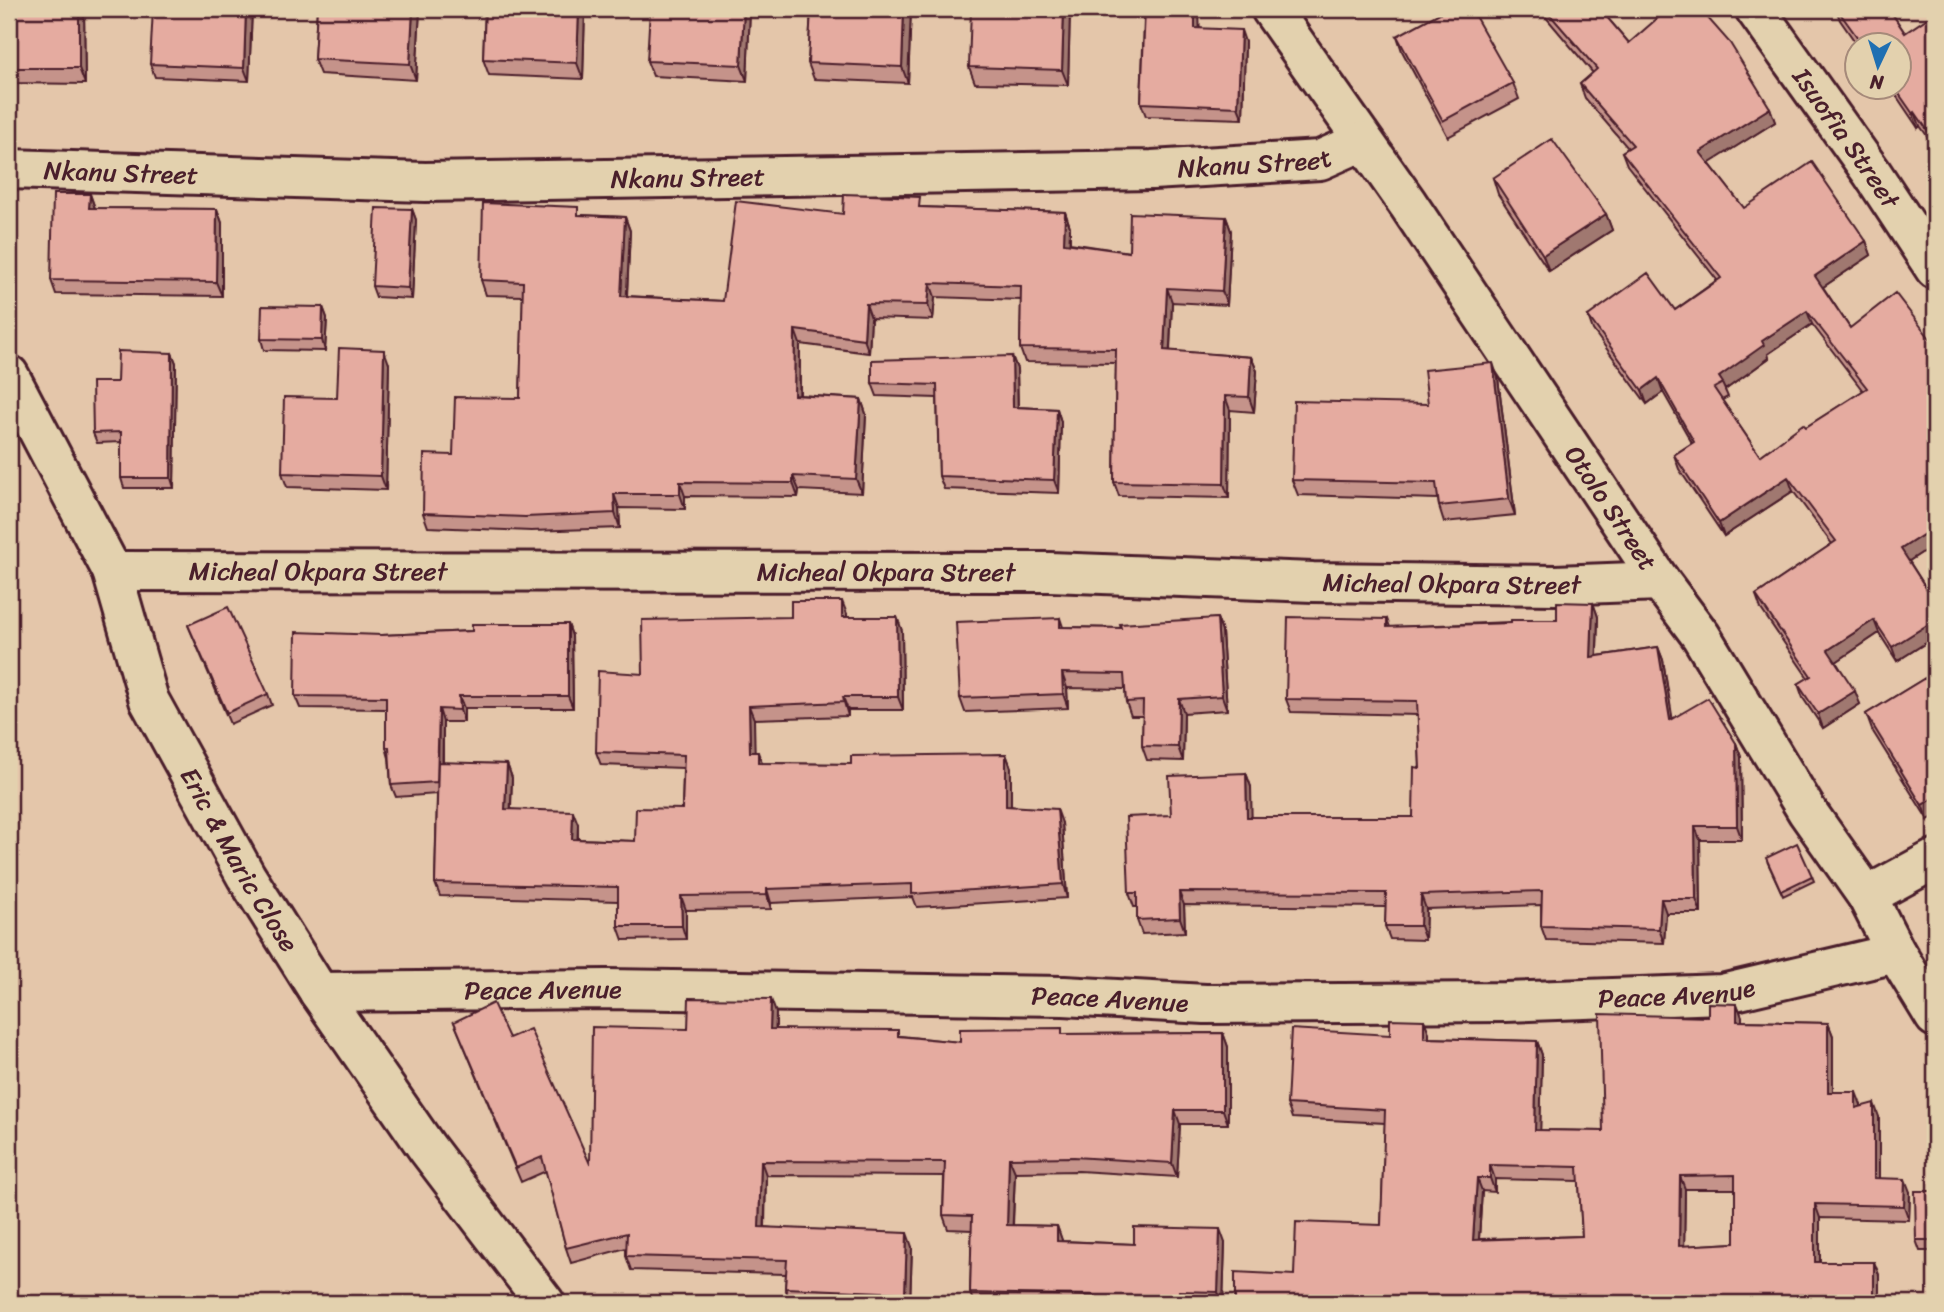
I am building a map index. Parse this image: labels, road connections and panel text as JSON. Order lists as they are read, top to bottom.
{
  "streets": {
    "street": [
      "Isuofia Street",
      "Nkanu Street",
      "Otolo Street",
      "Micheal Okpara Street",
      "Eric & Maric Close",
      "Peace Avenue"
    ]
  },
  "crossings": [
    ["Nkanu Street", "Otolo Street"],
    ["Otolo Street", "Micheal Okpara Street"],
    ["Otolo Street", "Peace Avenue"],
    ["Micheal Okpara Street", "Eric & Maric Close"],
    ["Eric & Maric Close", "Peace Avenue"]
  ],
  "north": "bottom"
}
